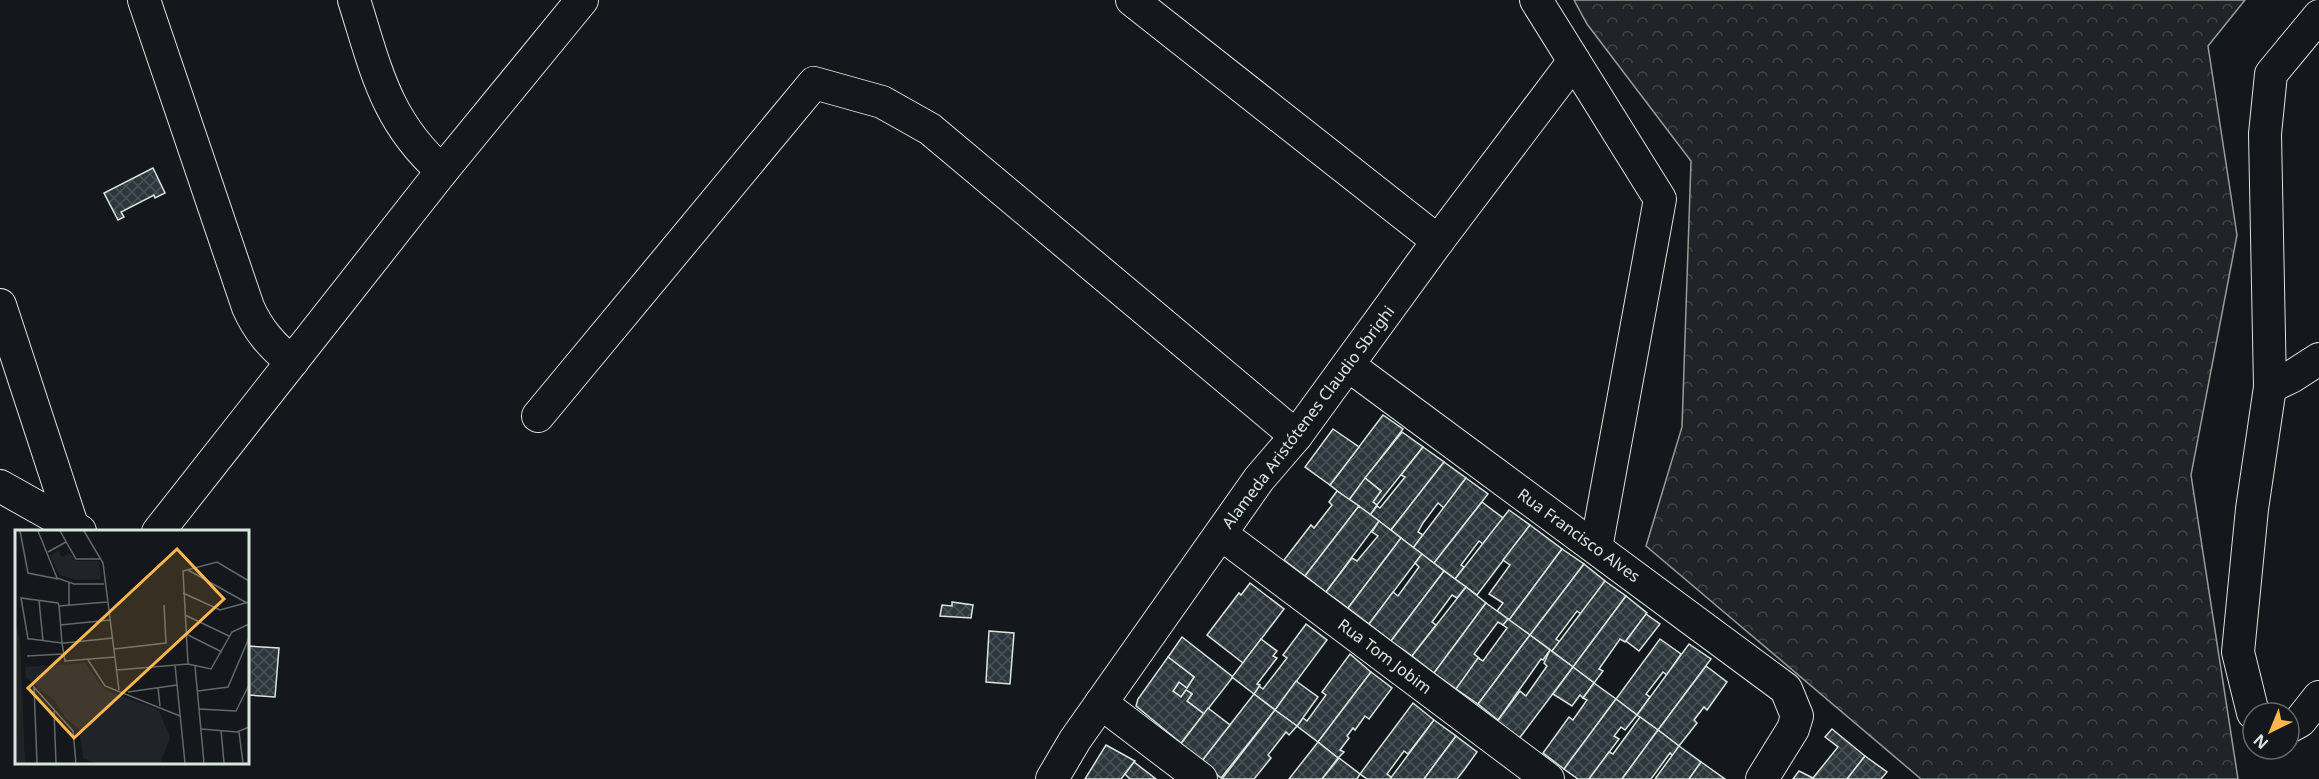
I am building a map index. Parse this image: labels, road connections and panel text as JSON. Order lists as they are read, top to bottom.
{
  "streets": {
    "street": ["Alameda Aristótenes Claudio Sbrighi", "Rua Francisco Alves", "Rua Tom Jobim"]
  },
  "crossings": [
    ["Alameda Aristótenes Claudio Sbrighi", "Rua Francisco Alves"],
    ["Alameda Aristótenes Claudio Sbrighi", "Rua Tom Jobim"]
  ],
  "north": "bottom left"
}
